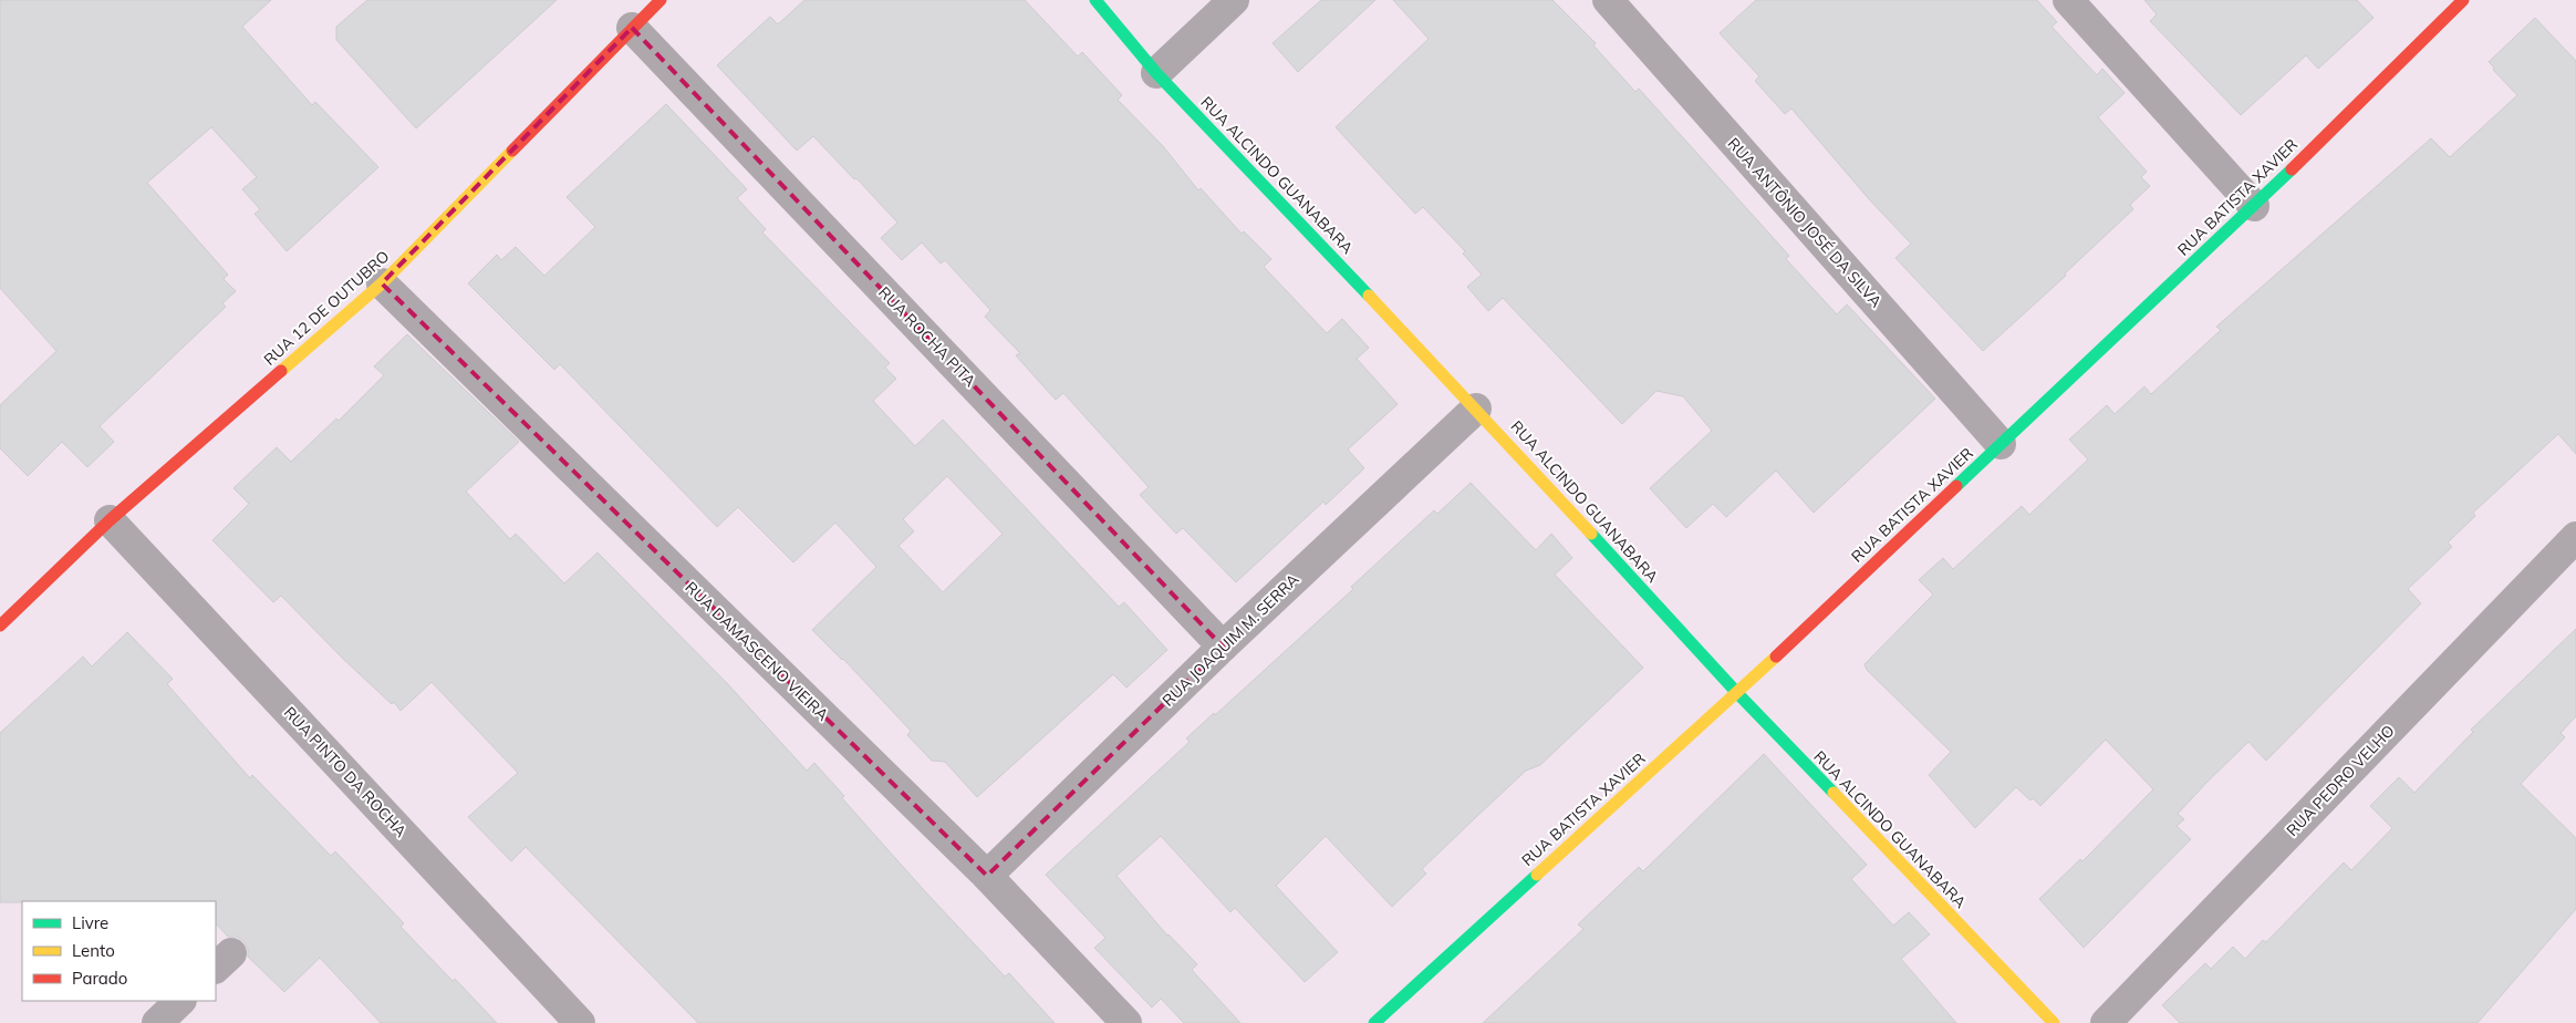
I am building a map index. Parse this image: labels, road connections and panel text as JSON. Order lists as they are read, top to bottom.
{
  "streets": {
    "street": [
      "RUA ALCINDO GUANABARA",
      "RUA BATISTA XAVIER",
      "RUA ANTÔNIO JOSÉ DA SILVA",
      "RUA 12 DE OUTUBRO",
      "RUA ROCHA PITA",
      "RUA JOAQUIM M. SERRA",
      "RUA DAMASCENO VIEIRA",
      "RUA PINTO DA ROCHA",
      "RUA PEDRO VELHO"
    ]
  },
  "crossings": [
    ["RUA ALCINDO GUANABARA", "RUA BATISTA XAVIER"],
    ["RUA ALCINDO GUANABARA", "RUA JOAQUIM M. SERRA"],
    ["RUA BATISTA XAVIER", "RUA ANTÔNIO JOSÉ DA SILVA"],
    ["RUA 12 DE OUTUBRO", "RUA ROCHA PITA"],
    ["RUA 12 DE OUTUBRO", "RUA DAMASCENO VIEIRA"],
    ["RUA 12 DE OUTUBRO", "RUA PINTO DA ROCHA"],
    ["RUA ROCHA PITA", "RUA JOAQUIM M. SERRA"],
    ["RUA JOAQUIM M. SERRA", "RUA DAMASCENO VIEIRA"]
  ],
  "legend": ["Livre", "Lento", "Parado"]
}
